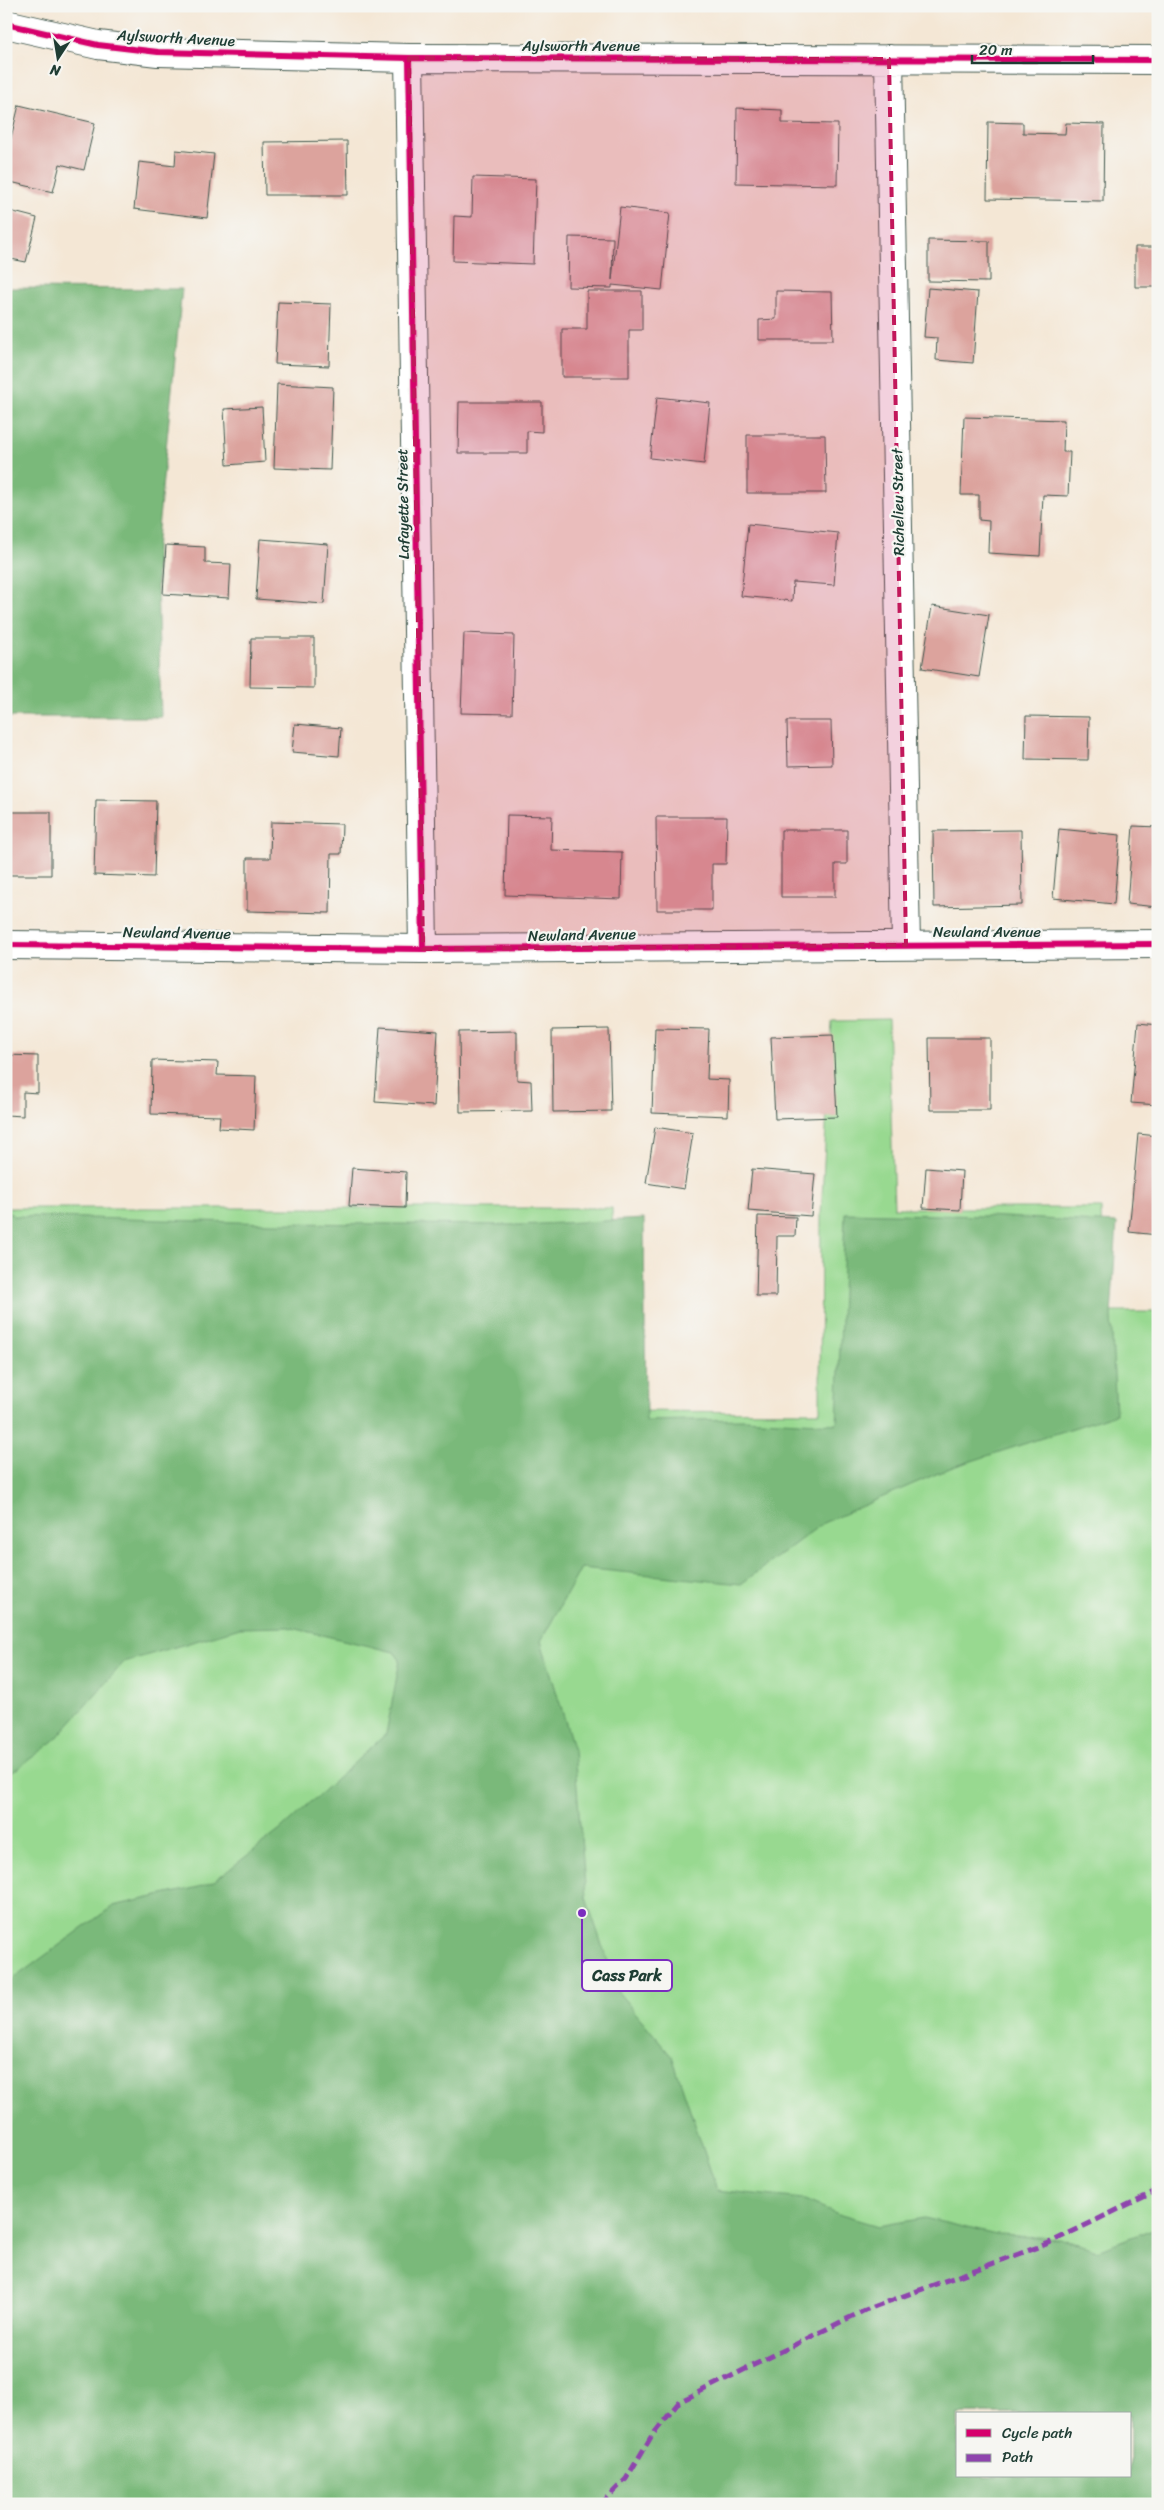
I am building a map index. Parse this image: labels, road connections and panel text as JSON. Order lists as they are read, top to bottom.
{
  "streets": {
    "street": [
      "Aylsworth Avenue",
      "Richelieu Street",
      "Lafayette Street",
      "Newland Avenue"
    ]
  },
  "crossings": [
    ["Aylsworth Avenue", "Richelieu Street"],
    ["Aylsworth Avenue", "Lafayette Street"],
    ["Richelieu Street", "Newland Avenue"],
    ["Lafayette Street", "Newland Avenue"]
  ],
  "places": ["Cass Park"],
  "legend": ["Cycle path", "Path"],
  "scale_bar": "20 m",
  "north": "bottom"
}
